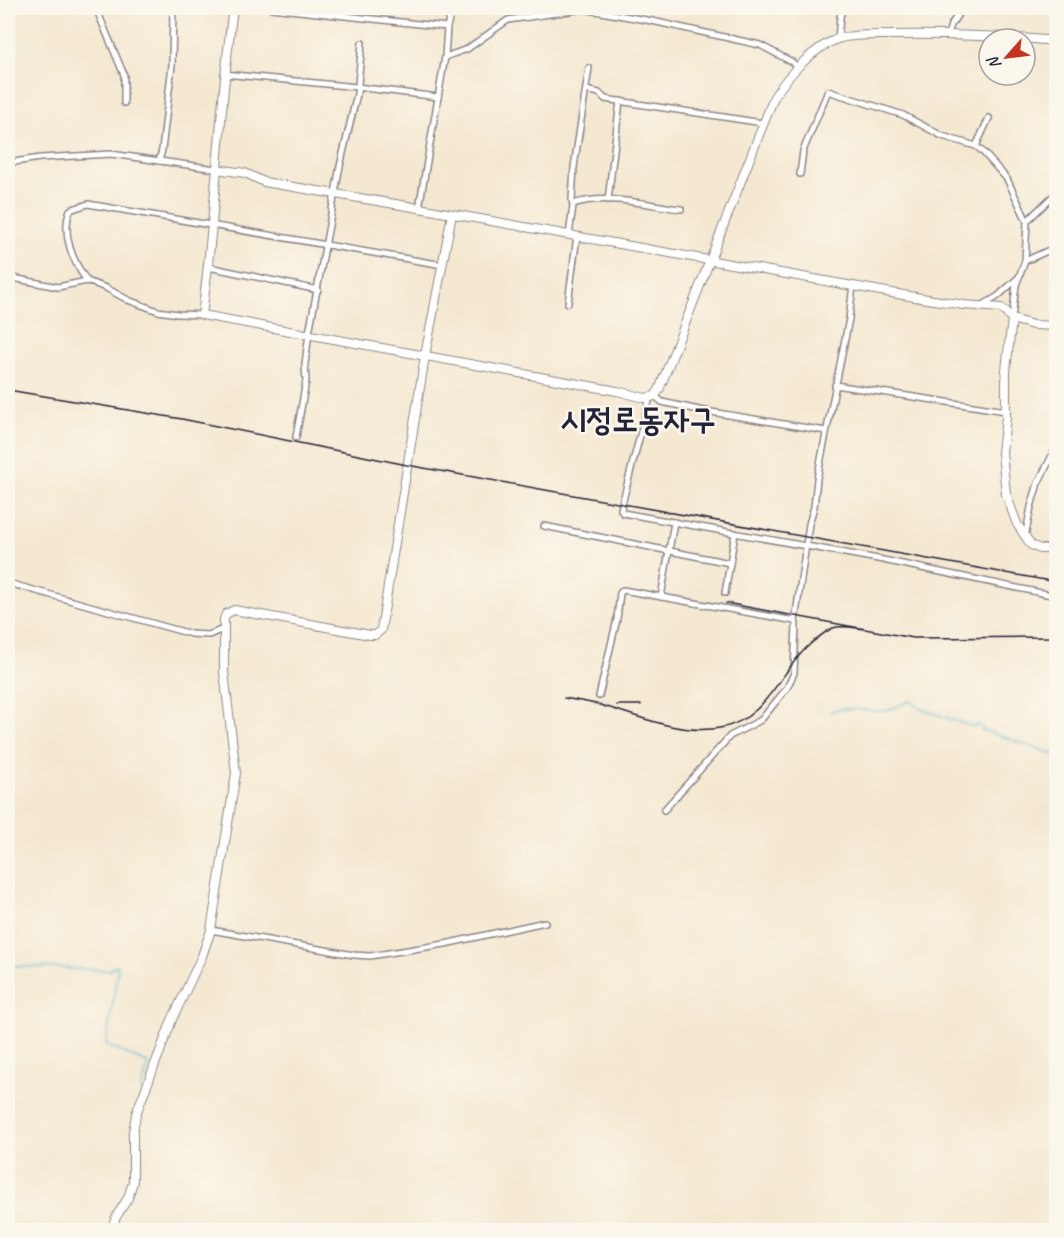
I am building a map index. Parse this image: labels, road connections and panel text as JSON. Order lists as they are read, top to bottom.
{
  "districts": ["시정로동자구"],
  "north": "bottom left"
}
